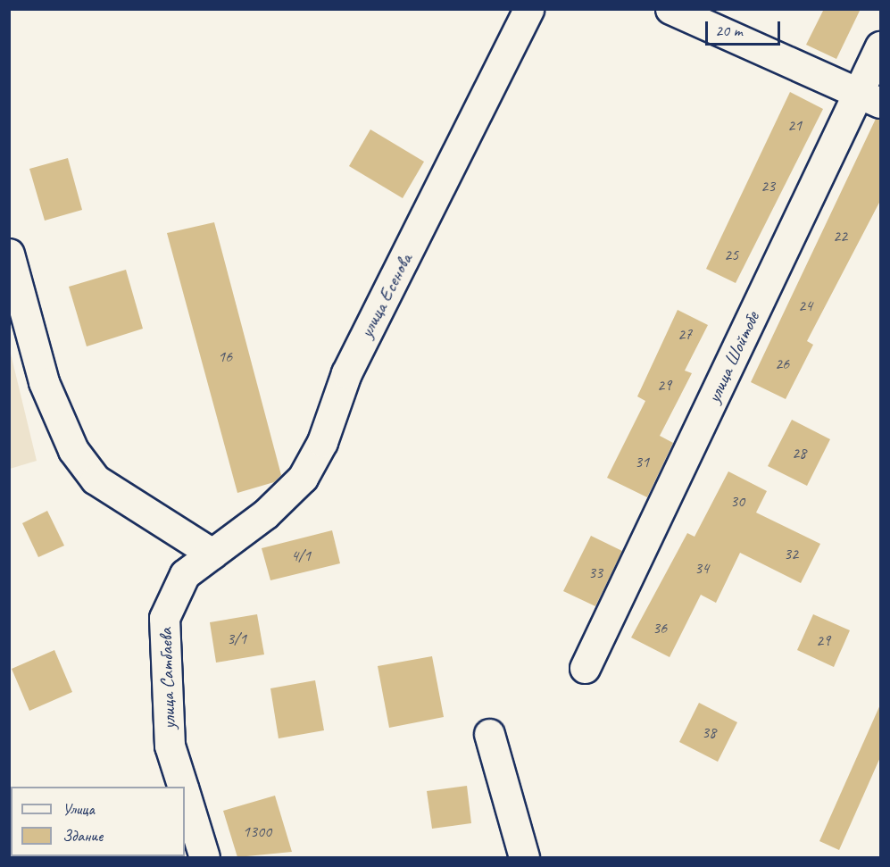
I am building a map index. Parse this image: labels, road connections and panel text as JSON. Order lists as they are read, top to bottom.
{
  "streets": {
    "street": ["улица Есенова", "улица Шойтобе", "улица Сатбаева"]
  },
  "crossings": [
    ["улица Есенова", "улица Сатбаева"]
  ],
  "house_numbers": [
    "21",
    "23",
    "22",
    "25",
    "24",
    "27",
    "16",
    "26",
    "29",
    "28",
    "31",
    "30",
    "32",
    "4/1",
    "34",
    "33",
    "36",
    "3/1",
    "29",
    "38",
    "1300"
  ],
  "legend": ["Улица", "Здание"],
  "scale_bar": "20 m"
}
